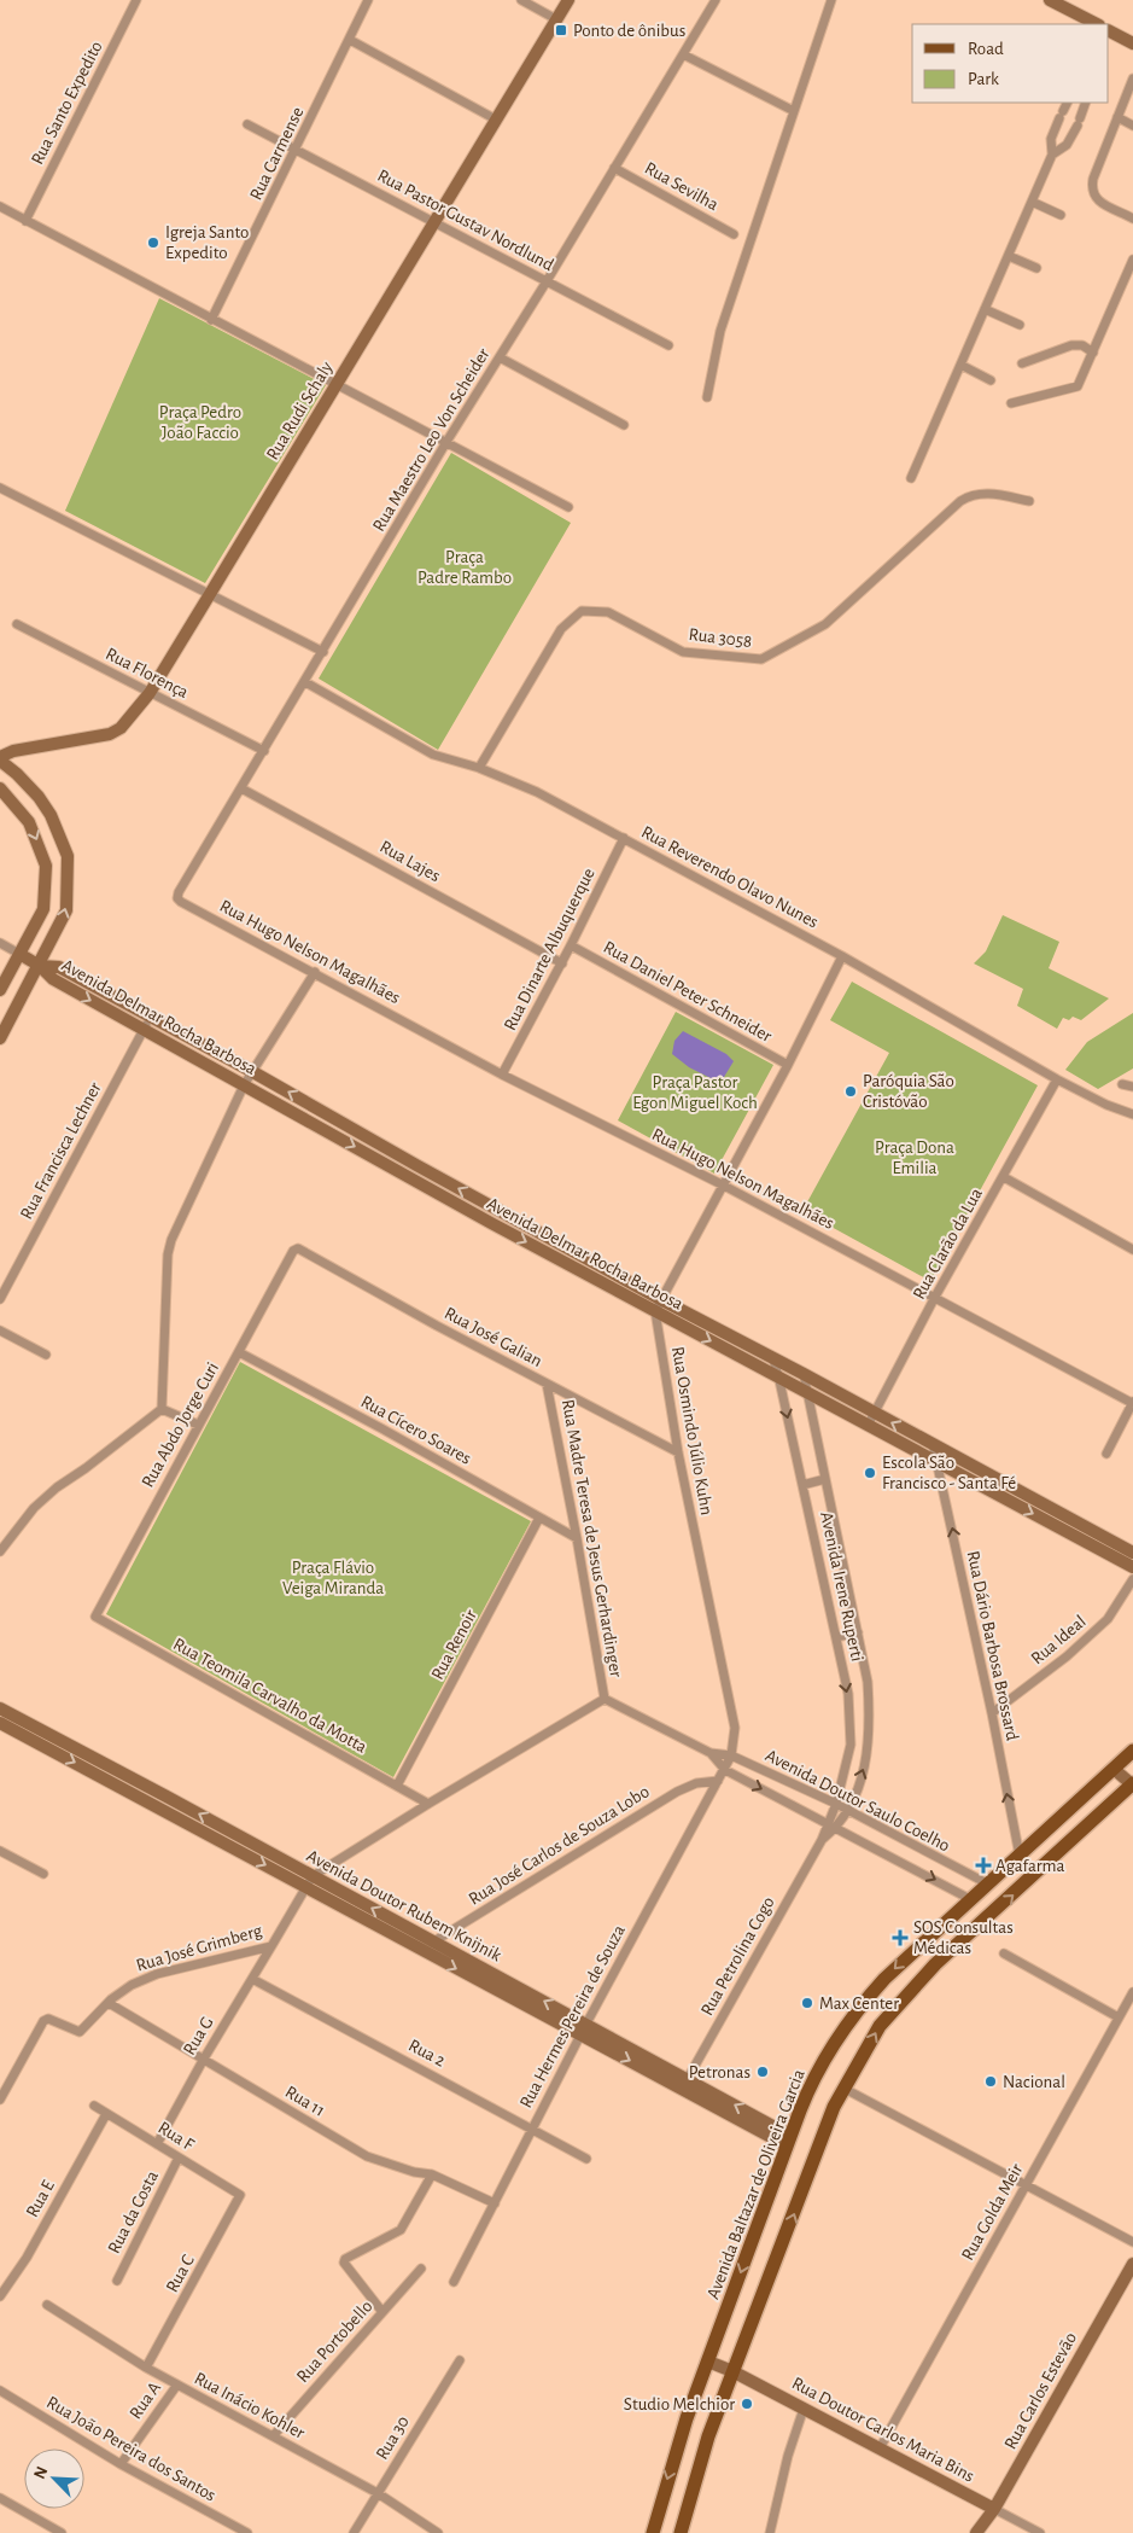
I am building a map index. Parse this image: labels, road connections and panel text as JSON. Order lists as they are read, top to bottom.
{
  "streets": {
    "main road": ["Avenida Baltazar de Oliveira Garcia"],
    "street": [
      "Rua Santo Expedito",
      "Rua Carmense",
      "Rua Sevilha",
      "Rua Pastor Gustav Nordlund",
      "Rua Rudi Schaly",
      "Rua Maestro Leo Von Scheider",
      "Rua 3058",
      "Rua Florença",
      "Rua Lajes",
      "Rua Reverendo Olavo Nunes",
      "Rua Dinarte Albuquerque",
      "Rua Hugo Nelson Magalhães",
      "Rua Daniel Peter Schneider",
      "Avenida Delmar Rocha Barbosa",
      "Rua Francisca Lechner",
      "Rua Clarão da Lua",
      "Rua José Galian",
      "Rua Abdo Jorge Curi",
      "Rua Cícero Soares",
      "Rua Osmindo Júlio Kuhn",
      "Rua Madre Teresa de Jesus Gerhardinger",
      "Avenida Irene Ruperti",
      "Rua Ideal",
      "Rua Renoir",
      "Rua Dário Barbosa Brossard",
      "Rua Teomila Carvalho da Motta",
      "Avenida Doutor Saulo Coelho",
      "Rua José Carlos de Souza Lobo",
      "Avenida Doutor Rubem Knijnik",
      "Rua José Grimberg",
      "Rua Petrolina Cogo",
      "Rua Hermes Pereira de Souza",
      "Rua G",
      "Rua 2",
      "Rua 11",
      "Rua F",
      "Rua E",
      "Rua da Costa",
      "Rua Golda Meir",
      "Rua C",
      "Rua Portobello",
      "Rua Carlos Estevão",
      "Rua A",
      "Rua Inácio Kohler",
      "Rua Doutor Carlos Maria Bins",
      "Rua 30",
      "Rua João Pereira dos Santos"
    ]
  },
  "crossings": [
    ["Rua Carmense", "Rua Pastor Gustav Nordlund"],
    ["Rua Sevilha", "Rua Maestro Leo Von Scheider"],
    ["Rua Pastor Gustav Nordlund", "Rua Rudi Schaly"],
    ["Rua Pastor Gustav Nordlund", "Rua Maestro Leo Von Scheider"],
    ["Rua Rudi Schaly", "Rua Florença"],
    ["Rua Maestro Leo Von Scheider", "Rua Florença"],
    ["Rua Maestro Leo Von Scheider", "Rua Lajes"],
    ["Rua Maestro Leo Von Scheider", "Rua Reverendo Olavo Nunes"],
    ["Rua Maestro Leo Von Scheider", "Rua Hugo Nelson Magalhães"],
    ["Rua 3058", "Rua Reverendo Olavo Nunes"],
    ["Rua Lajes", "Rua Dinarte Albuquerque"],
    ["Rua Reverendo Olavo Nunes", "Rua Dinarte Albuquerque"],
    ["Rua Reverendo Olavo Nunes", "Rua Clarão da Lua"],
    ["Rua Dinarte Albuquerque", "Rua Hugo Nelson Magalhães"],
    ["Rua Dinarte Albuquerque", "Rua Daniel Peter Schneider"],
    ["Rua Hugo Nelson Magalhães", "Rua Clarão da Lua"],
    ["Avenida Delmar Rocha Barbosa", "Rua Francisca Lechner"],
    ["Avenida Delmar Rocha Barbosa", "Rua Clarão da Lua"],
    ["Avenida Delmar Rocha Barbosa", "Rua Osmindo Júlio Kuhn"],
    ["Avenida Delmar Rocha Barbosa", "Avenida Irene Ruperti"],
    ["Avenida Delmar Rocha Barbosa", "Rua Dário Barbosa Brossard"],
    ["Rua José Galian", "Rua Abdo Jorge Curi"],
    ["Rua José Galian", "Rua Osmindo Júlio Kuhn"],
    ["Rua José Galian", "Rua Madre Teresa de Jesus Gerhardinger"],
    ["Rua Abdo Jorge Curi", "Rua Cícero Soares"],
    ["Rua Abdo Jorge Curi", "Rua Teomila Carvalho da Motta"],
    ["Rua Cícero Soares", "Rua Madre Teresa de Jesus Gerhardinger"],
    ["Rua Cícero Soares", "Rua Renoir"],
    ["Rua Osmindo Júlio Kuhn", "Avenida Doutor Saulo Coelho"],
    ["Rua Osmindo Júlio Kuhn", "Rua Hermes Pereira de Souza"],
    ["Rua Madre Teresa de Jesus Gerhardinger", "Avenida Doutor Saulo Coelho"],
    ["Rua Madre Teresa de Jesus Gerhardinger", "Rua José Grimberg"],
    ["Avenida Irene Ruperti", "Avenida Doutor Saulo Coelho"],
    ["Avenida Irene Ruperti", "Rua Petrolina Cogo"],
    ["Rua Ideal", "Rua Dário Barbosa Brossard"],
    ["Rua Renoir", "Rua Teomila Carvalho da Motta"],
    ["Rua Dário Barbosa Brossard", "Avenida Baltazar de Oliveira Garcia"],
    ["Rua Teomila Carvalho da Motta", "Rua José Grimberg"],
    ["Avenida Doutor Saulo Coelho", "Rua José Grimberg"],
    ["Avenida Doutor Saulo Coelho", "Rua Petrolina Cogo"],
    ["Avenida Doutor Saulo Coelho", "Rua Hermes Pereira de Souza"],
    ["Avenida Doutor Saulo Coelho", "Avenida Baltazar de Oliveira Garcia"],
    ["Rua José Carlos de Souza Lobo", "Avenida Doutor Rubem Knijnik"],
    ["Rua José Carlos de Souza Lobo", "Rua Hermes Pereira de Souza"],
    ["Avenida Doutor Rubem Knijnik", "Rua José Grimberg"],
    ["Avenida Doutor Rubem Knijnik", "Rua Petrolina Cogo"],
    ["Avenida Doutor Rubem Knijnik", "Rua Hermes Pereira de Souza"],
    ["Avenida Doutor Rubem Knijnik", "Avenida Baltazar de Oliveira Garcia"],
    ["Rua José Grimberg", "Rua G"],
    ["Rua José Grimberg", "Rua 11"],
    ["Rua Hermes Pereira de Souza", "Rua 2"],
    ["Rua Hermes Pereira de Souza", "Rua 11"],
    ["Rua G", "Rua 2"],
    ["Rua G", "Rua 11"],
    ["Rua G", "Rua F"],
    ["Rua F", "Rua E"],
    ["Rua F", "Rua da Costa"],
    ["Rua F", "Rua C"],
    ["Avenida Baltazar de Oliveira Garcia", "Rua Doutor Carlos Maria Bins"],
    ["Rua Golda Meir", "Rua Doutor Carlos Maria Bins"],
    ["Rua C", "Rua Inácio Kohler"],
    ["Rua Portobello", "Rua Inácio Kohler"],
    ["Rua Carlos Estevão", "Rua Doutor Carlos Maria Bins"],
    ["Rua A", "Rua Inácio Kohler"],
    ["Rua A", "Rua João Pereira dos Santos"],
    ["Rua Inácio Kohler", "Rua 30"]
  ],
  "one_way": ["Rua Dário Barbosa Brossard"],
  "parks": [
    "Praça Pedro João Faccio",
    "Praça Padre Rambo",
    "Praça Pastor Egon Miguel Koch",
    "Praça Dona Emilia",
    "Praça Flávio Veiga Miranda"
  ],
  "places": {
    "transit": ["Ponto de ônibus"],
    "other": [
      "Igreja Santo Expedito",
      "Paróquia São Cristóvão",
      "Escola São Francisco - Santa Fé",
      "Max Center",
      "Petronas",
      "Nacional",
      "Studio Melchior"
    ],
    "health": ["Agafarma", "SOS Consultas Médicas"]
  },
  "legend": ["Road", "Park"],
  "north": "top left"
}
